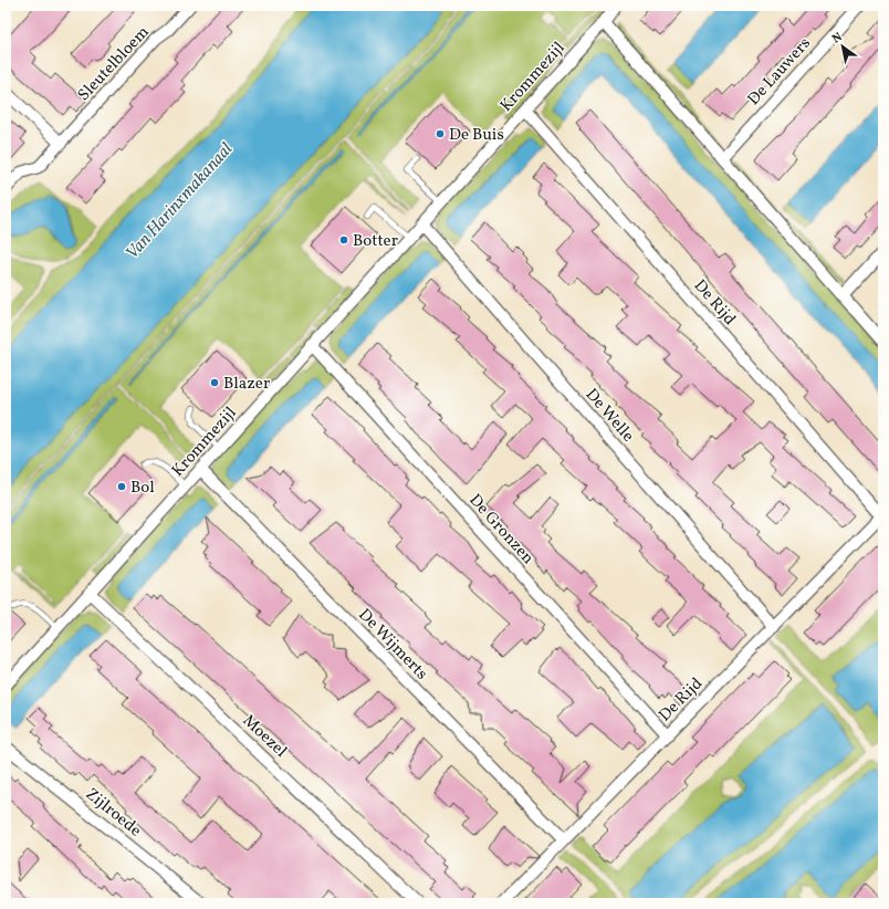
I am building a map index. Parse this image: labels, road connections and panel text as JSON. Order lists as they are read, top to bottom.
{
  "streets": {
    "street": [
      "Sleutelbloem",
      "De Lauwers",
      "Krommezijl",
      "De Rijd",
      "De Welle",
      "De Gronzen",
      "De Wijmerts",
      "Moezel",
      "Zijlroede"
    ]
  },
  "crossings": [
    ["Krommezijl", "De Rijd"],
    ["Krommezijl", "De Welle"],
    ["Krommezijl", "De Gronzen"],
    ["Krommezijl", "De Wijmerts"],
    ["Krommezijl", "Moezel"],
    ["De Rijd", "De Welle"],
    ["De Rijd", "De Gronzen"],
    ["De Rijd", "De Wijmerts"]
  ],
  "water": ["Van Harinxmakanaal"],
  "places": [
    "De Buis",
    "Botter",
    "Blazer",
    "Bol"
  ],
  "north": "top left"
}
